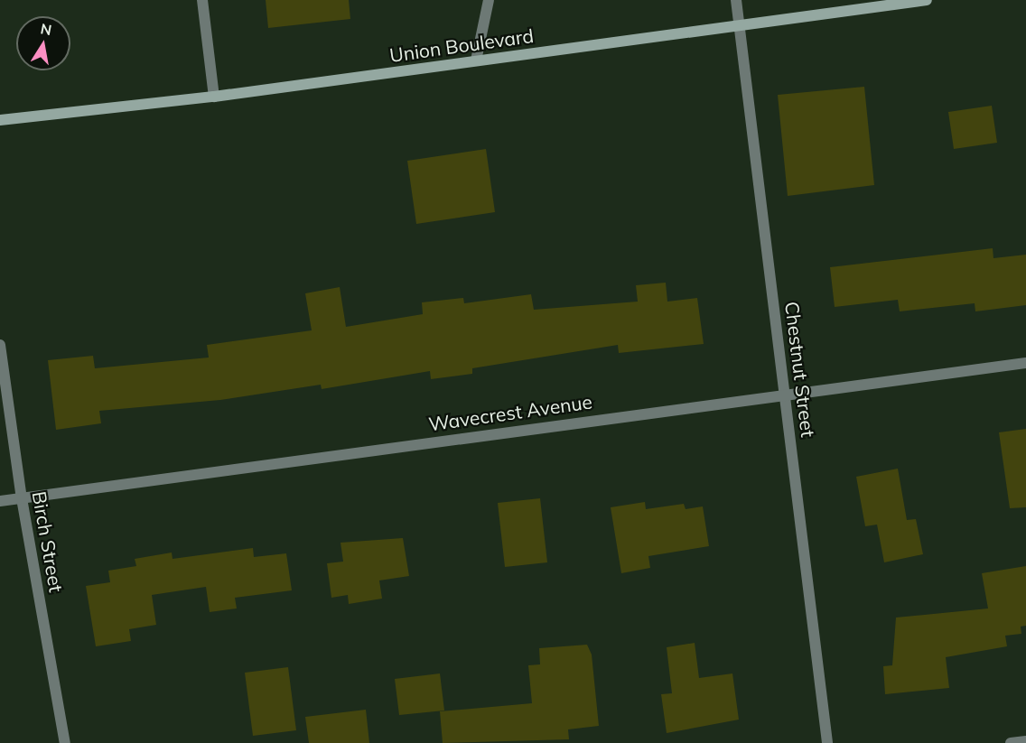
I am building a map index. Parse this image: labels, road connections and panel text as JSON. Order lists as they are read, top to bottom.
{
  "streets": {
    "main road": ["Union Boulevard"],
    "street": ["Chestnut Street", "Wavecrest Avenue", "Birch Street"]
  },
  "crossings": [
    ["Union Boulevard", "Chestnut Street"],
    ["Chestnut Street", "Wavecrest Avenue"],
    ["Wavecrest Avenue", "Birch Street"]
  ],
  "north": "top"
}
